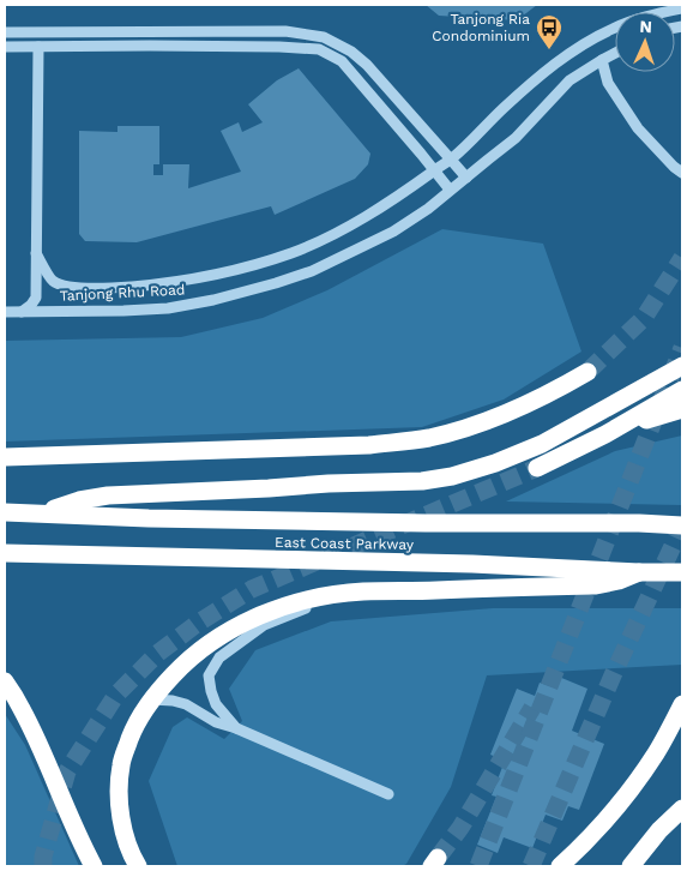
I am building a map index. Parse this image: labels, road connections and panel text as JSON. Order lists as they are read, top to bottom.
{
  "streets": {
    "highway": ["East Coast Parkway"],
    "street": ["Tanjong Rhu Road"]
  },
  "places": {
    "bus stop": ["Tanjong Ria Condominium"]
  },
  "north": "top"
}
